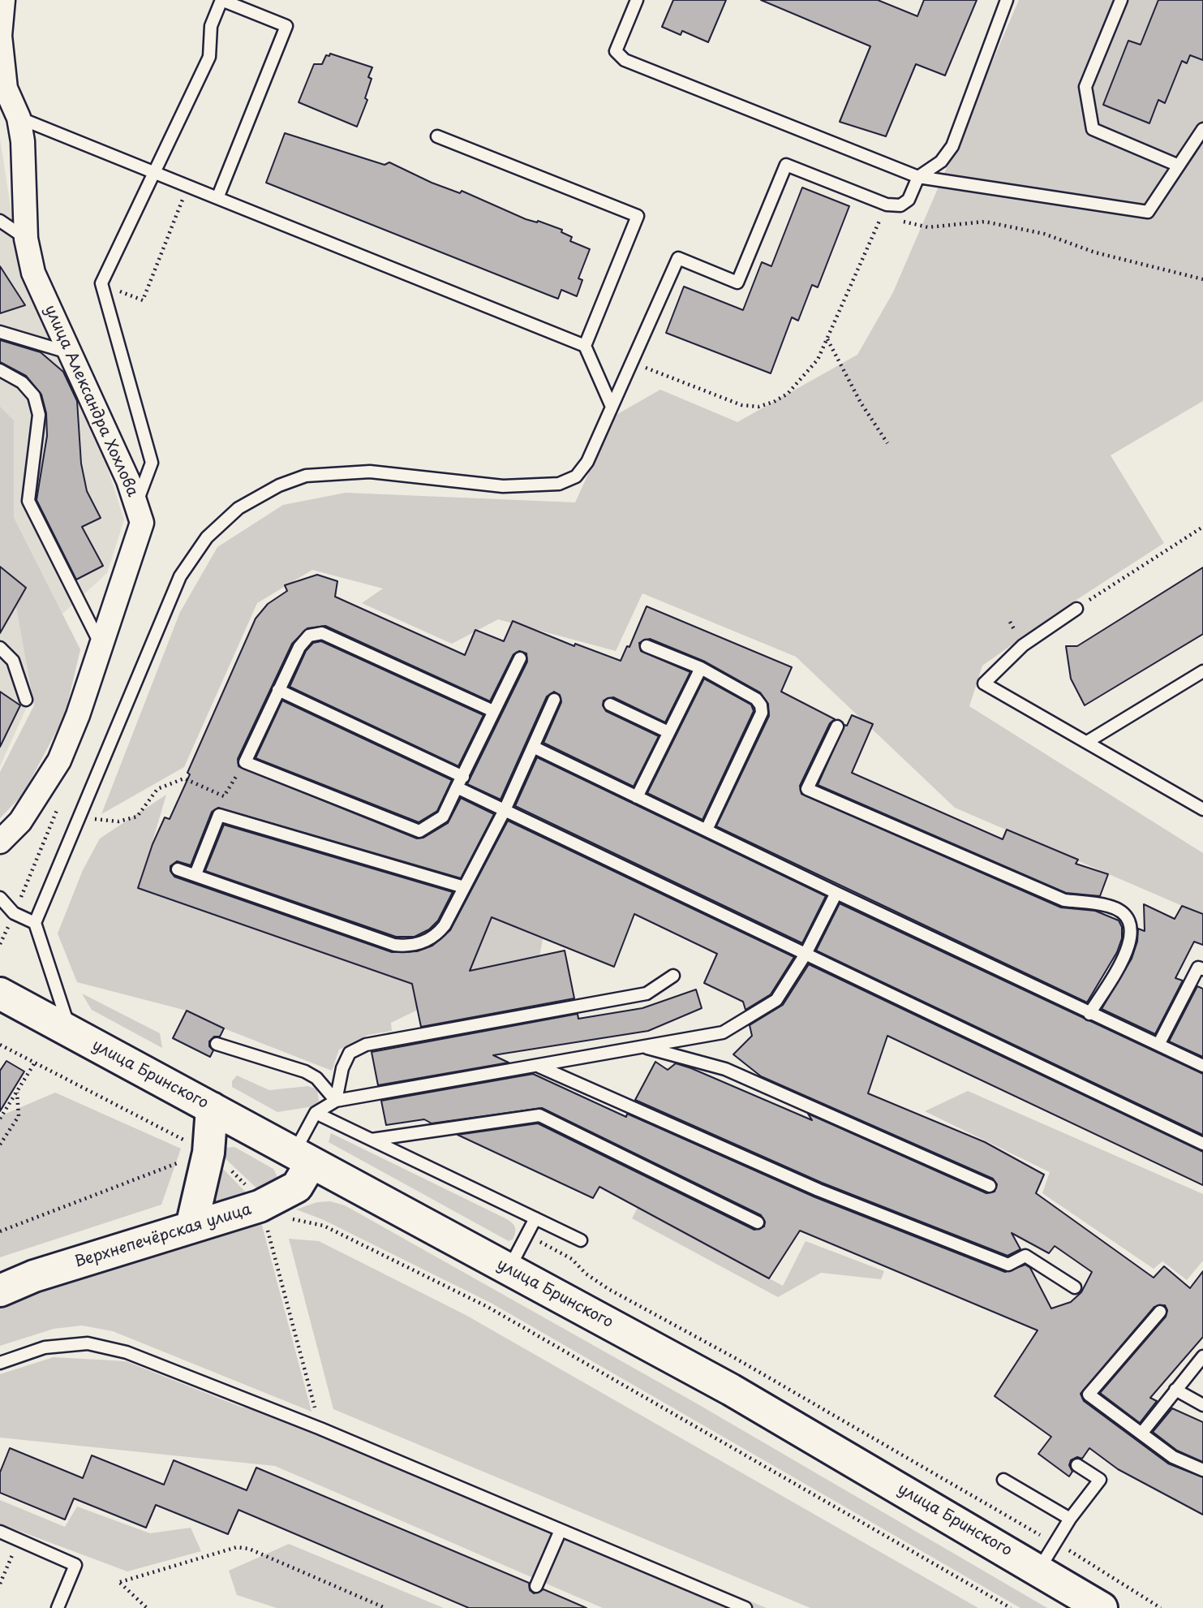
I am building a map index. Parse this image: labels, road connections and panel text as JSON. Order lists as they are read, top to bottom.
{
  "streets": {
    "main road": ["улица Бринского", "Верхнепечёрская улица"],
    "street": ["улица Александра Хохлова"]
  },
  "crossings": [
    ["улица Бринского", "Верхнепечёрская улица"]
  ]
}
